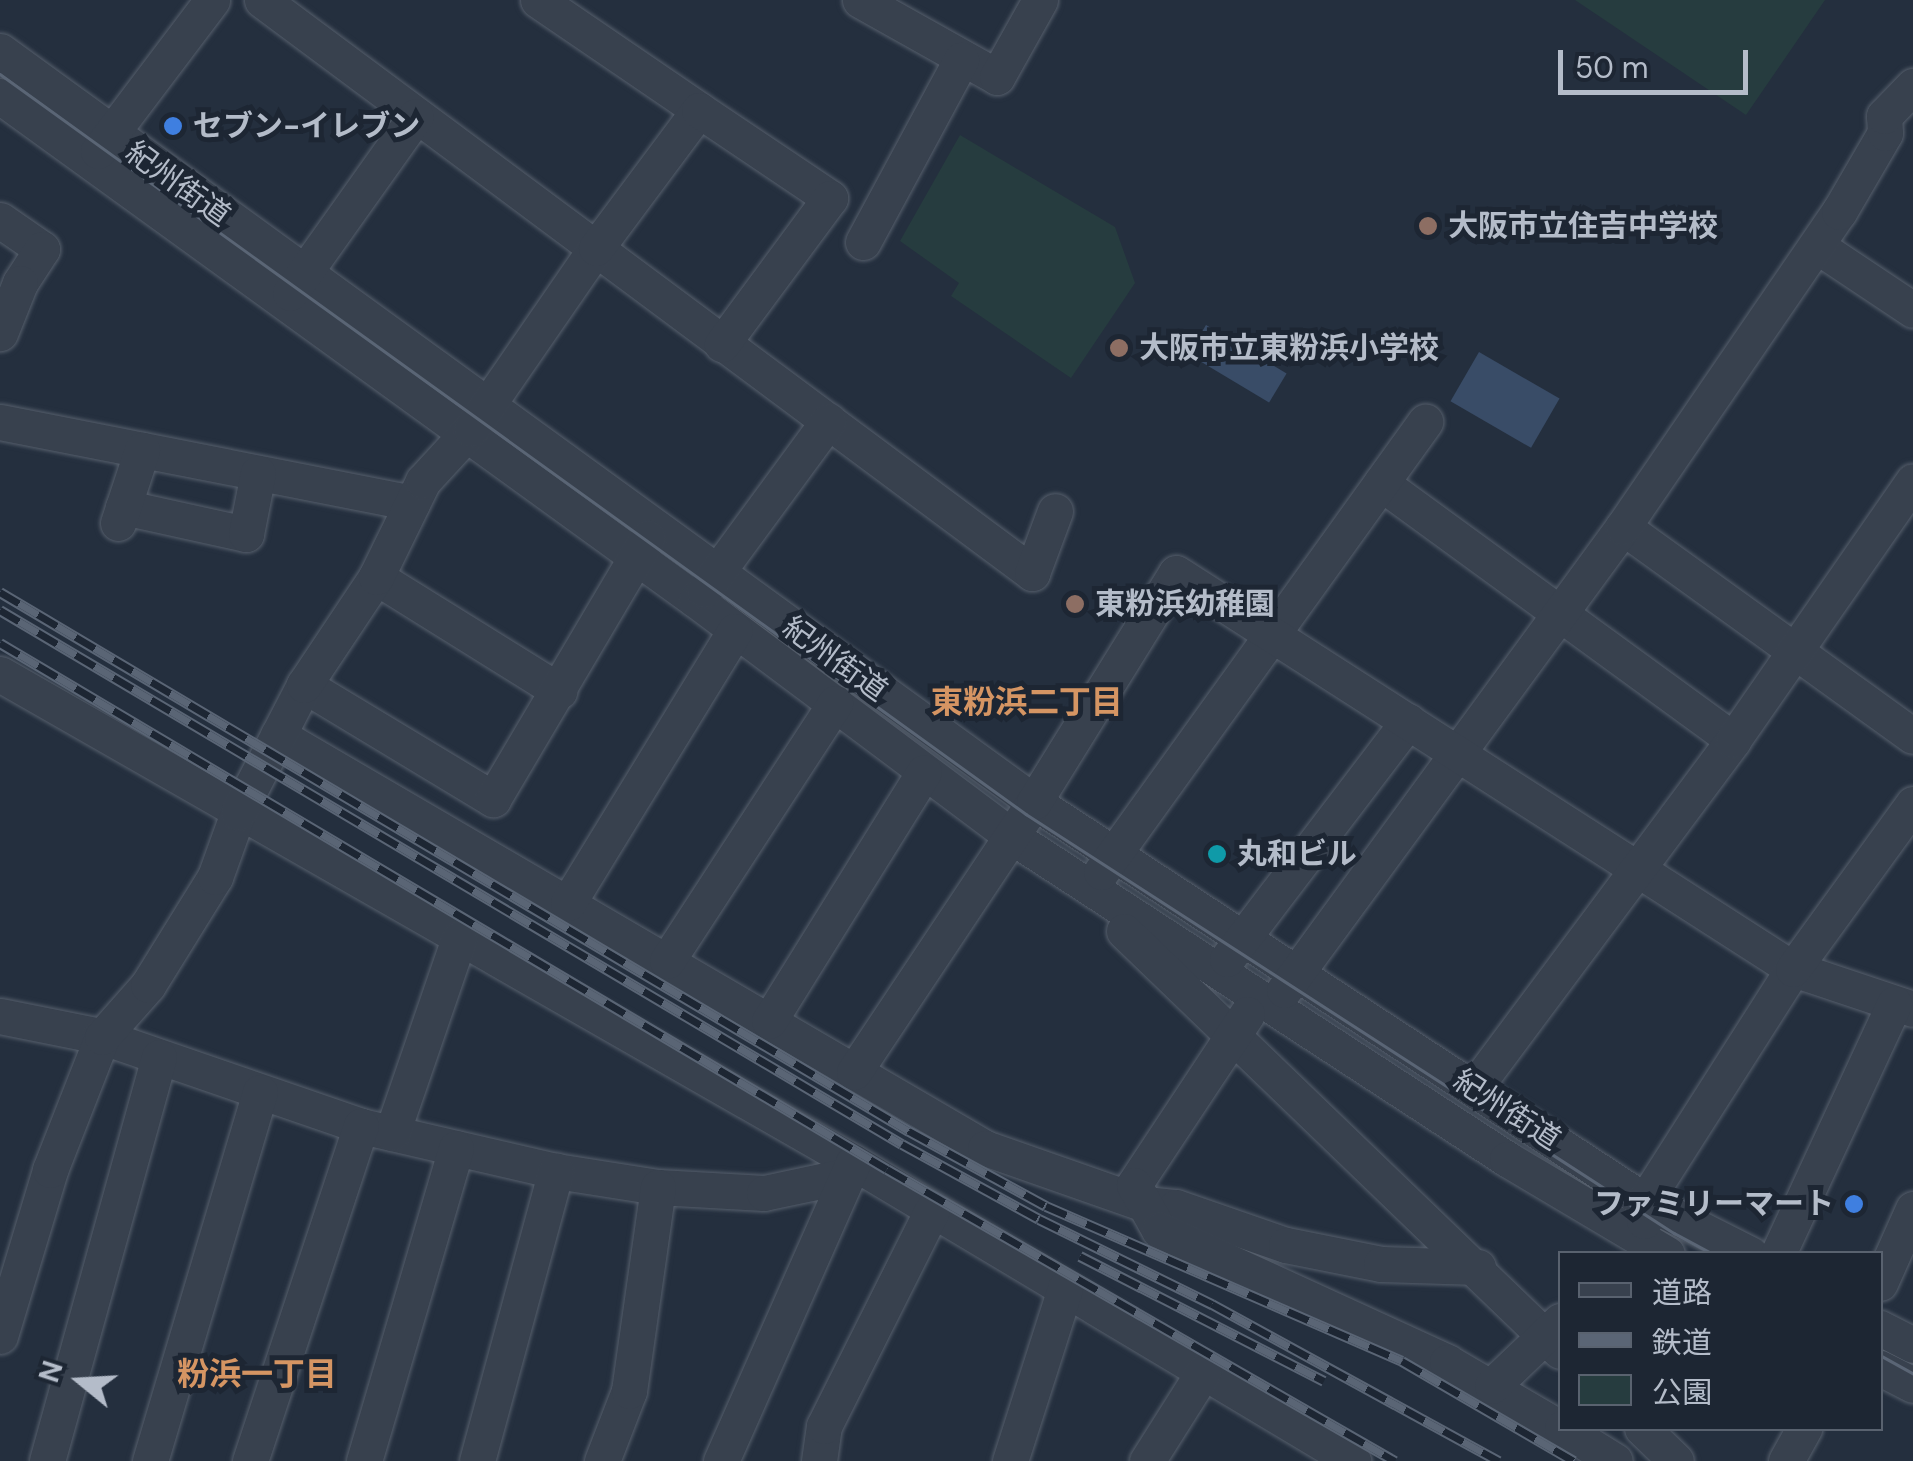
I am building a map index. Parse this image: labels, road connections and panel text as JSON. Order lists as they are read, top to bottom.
{
  "streets": {
    "street": ["紀州街道"]
  },
  "districts": ["東粉浜二丁目", "粉浜一丁目"],
  "places": [
    "セブン-イレブン",
    "大阪市立住吉中学校",
    "大阪市立東粉浜小学校",
    "東粉浜幼稚園",
    "丸和ビル",
    "ファミリーマート"
  ],
  "legend": ["道路", "鉄道", "公園"],
  "scale_bar": "50 m",
  "north": "left"
}
